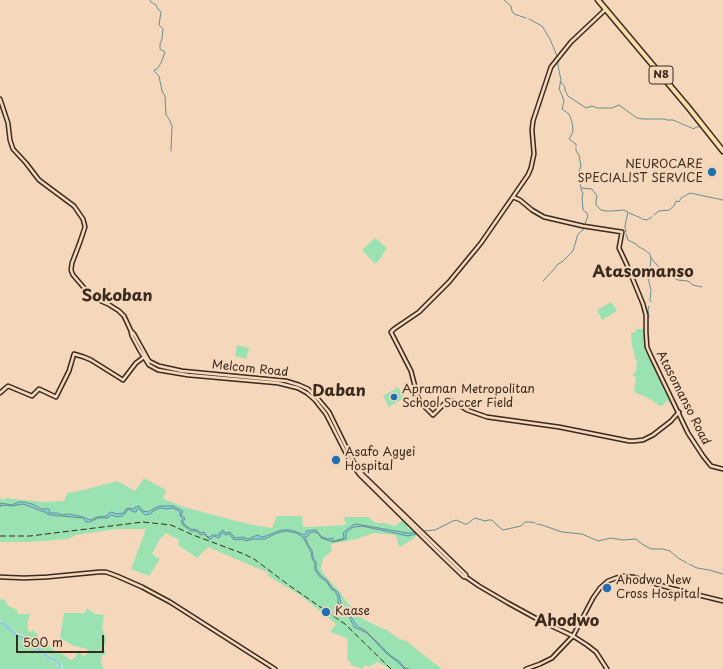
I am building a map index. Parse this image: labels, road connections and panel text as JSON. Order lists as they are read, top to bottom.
{
  "streets": {
    "highway": ["N8"],
    "street": ["Melcom Road", "Atasomanso Road"]
  },
  "districts": [
    "Atasomanso",
    "Sokoban",
    "Daban",
    "Ahodwo"
  ],
  "places": [
    "NEUROCARE SPECIALIST SERVICE",
    "Apraman Metropolitan School Soccer Field",
    "Asafo Agyei Hospital",
    "Ahodwo New Cross Hospital",
    "Kaase"
  ],
  "scale_bar": "500 m"
}
